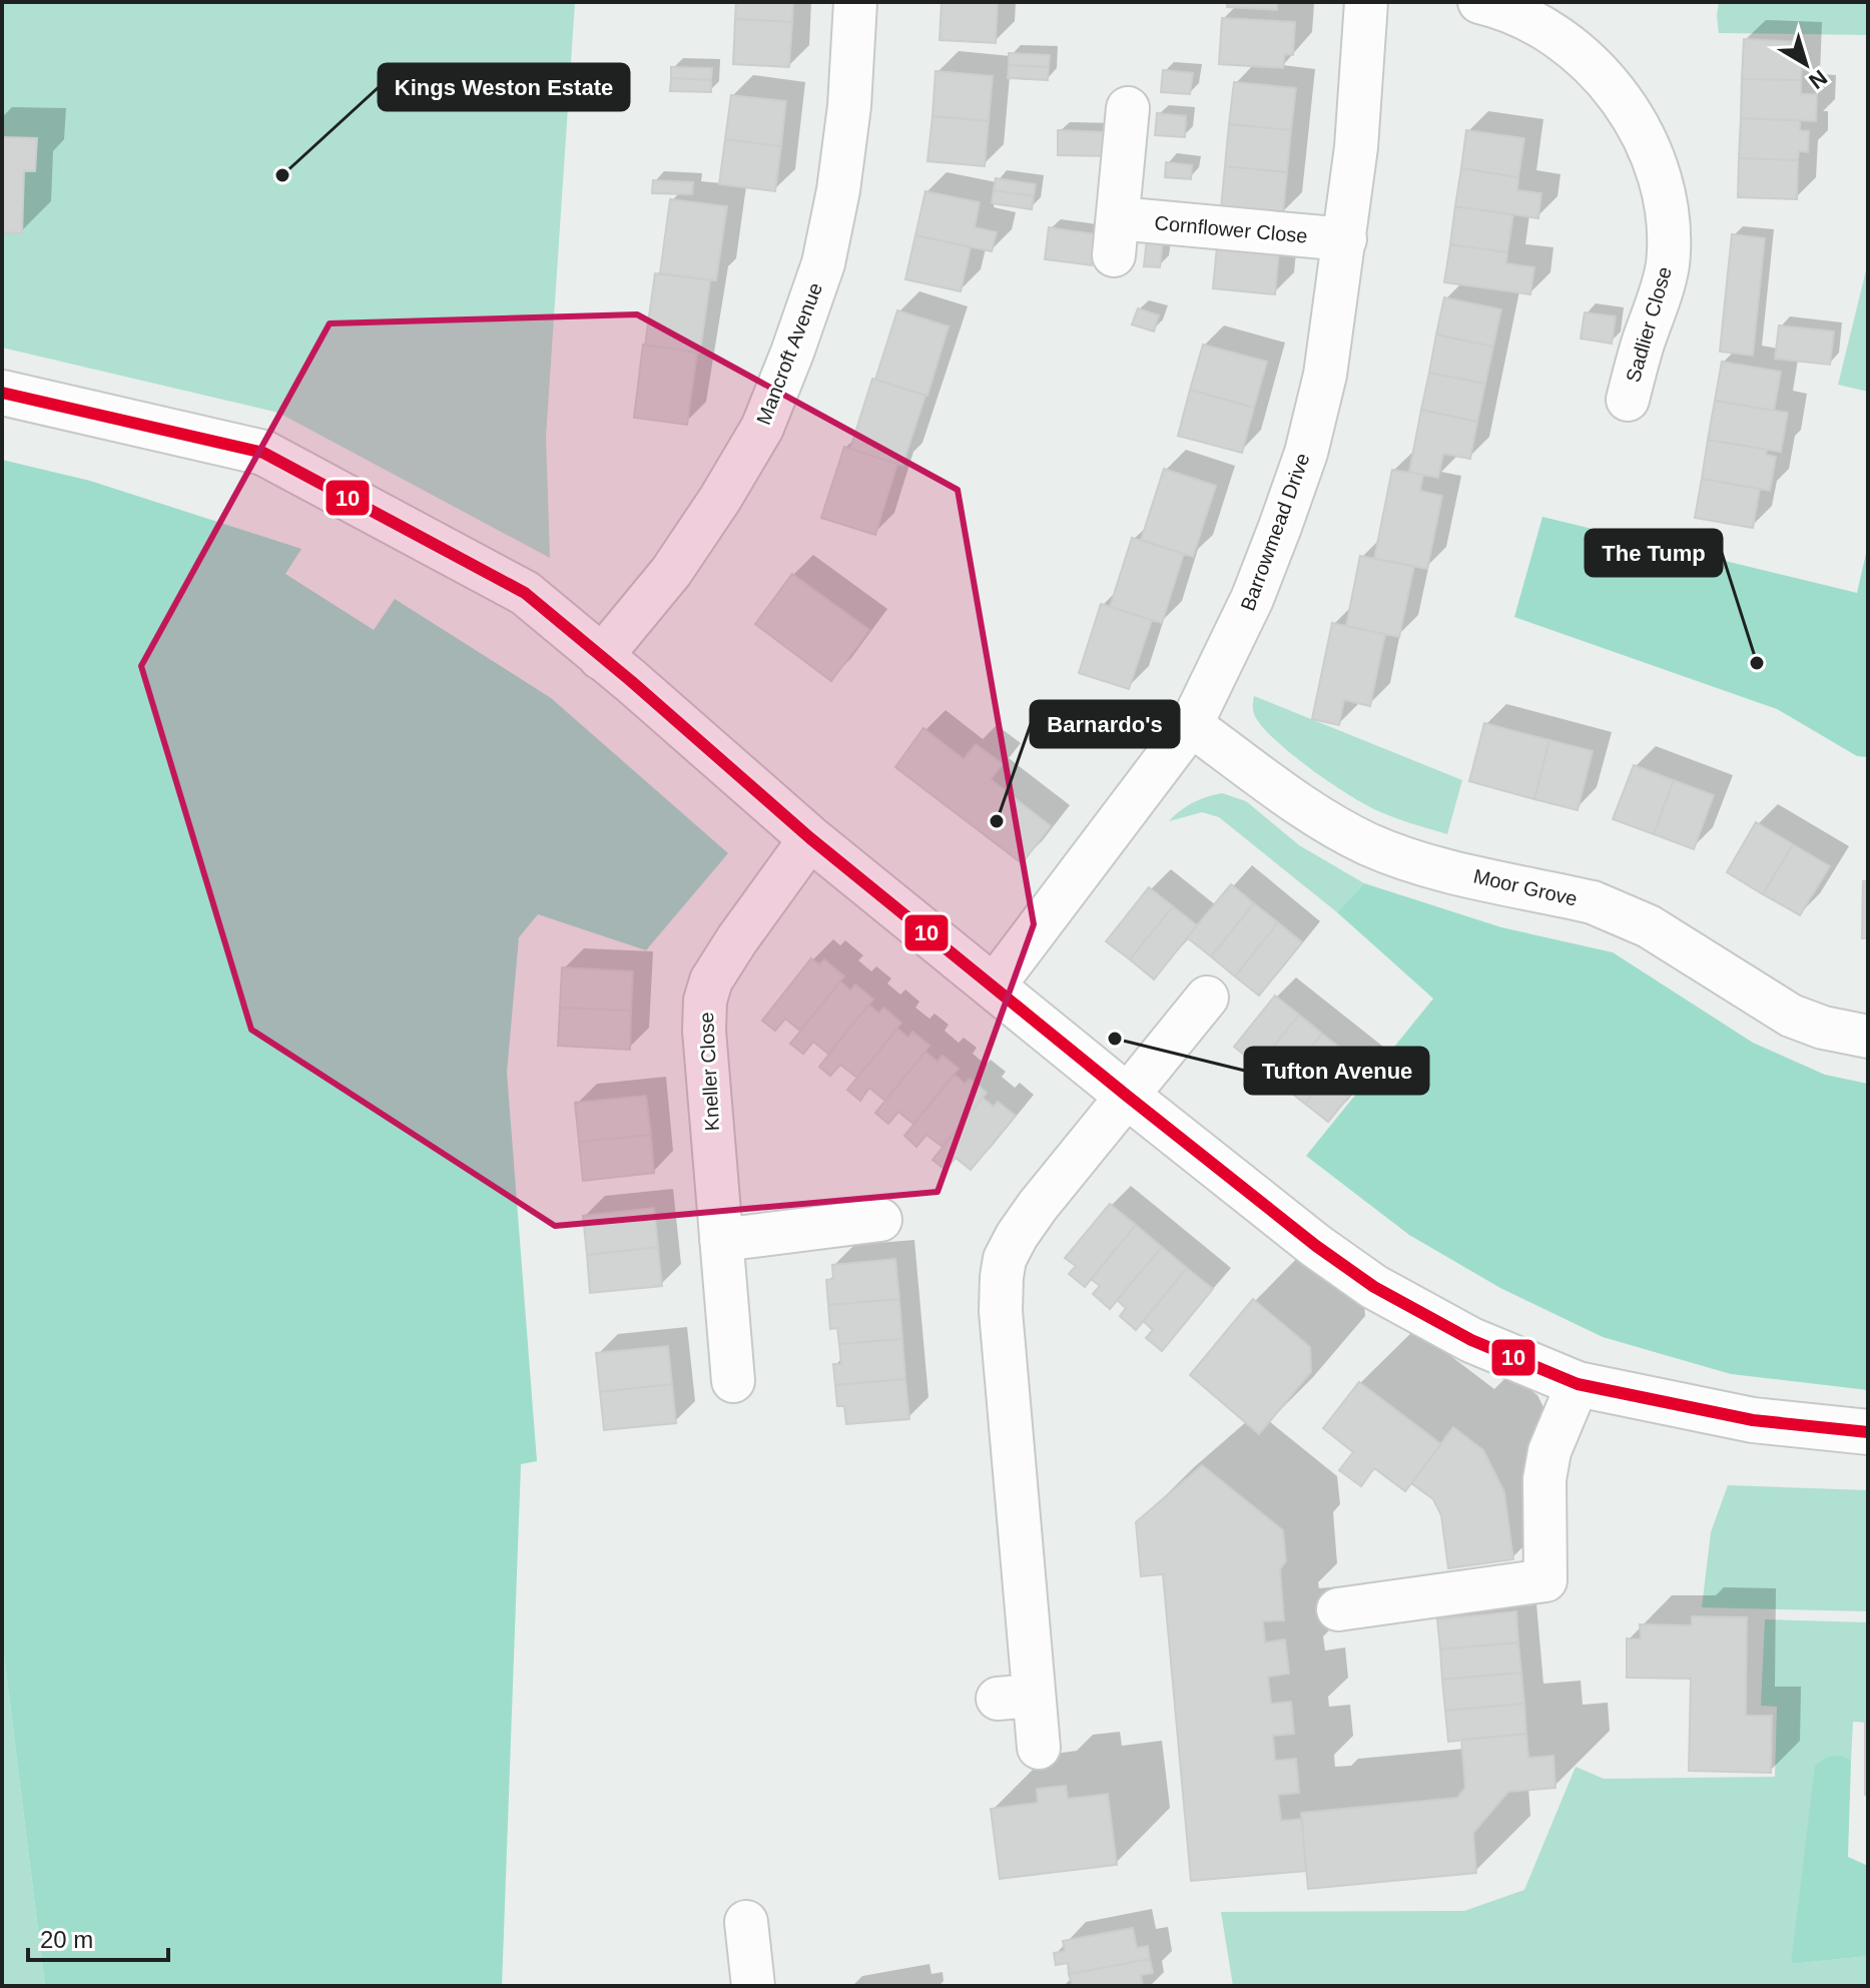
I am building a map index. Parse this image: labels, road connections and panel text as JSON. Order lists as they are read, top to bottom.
{
  "streets": {
    "street": [
      "Cornflower Close",
      "Sadlier Close",
      "Mancroft Avenue",
      "Barrowmead Drive",
      "Moor Grove",
      "Kneller Close"
    ]
  },
  "crossings": [
    ["Cornflower Close", "Barrowmead Drive"],
    ["Barrowmead Drive", "Moor Grove"]
  ],
  "places": [
    "Kings Weston Estate",
    "The Tump",
    "Barnardo's",
    "Tufton Avenue"
  ],
  "lines": ["transit line 10"],
  "scale_bar": "20 m",
  "north": "bottom right"
}
